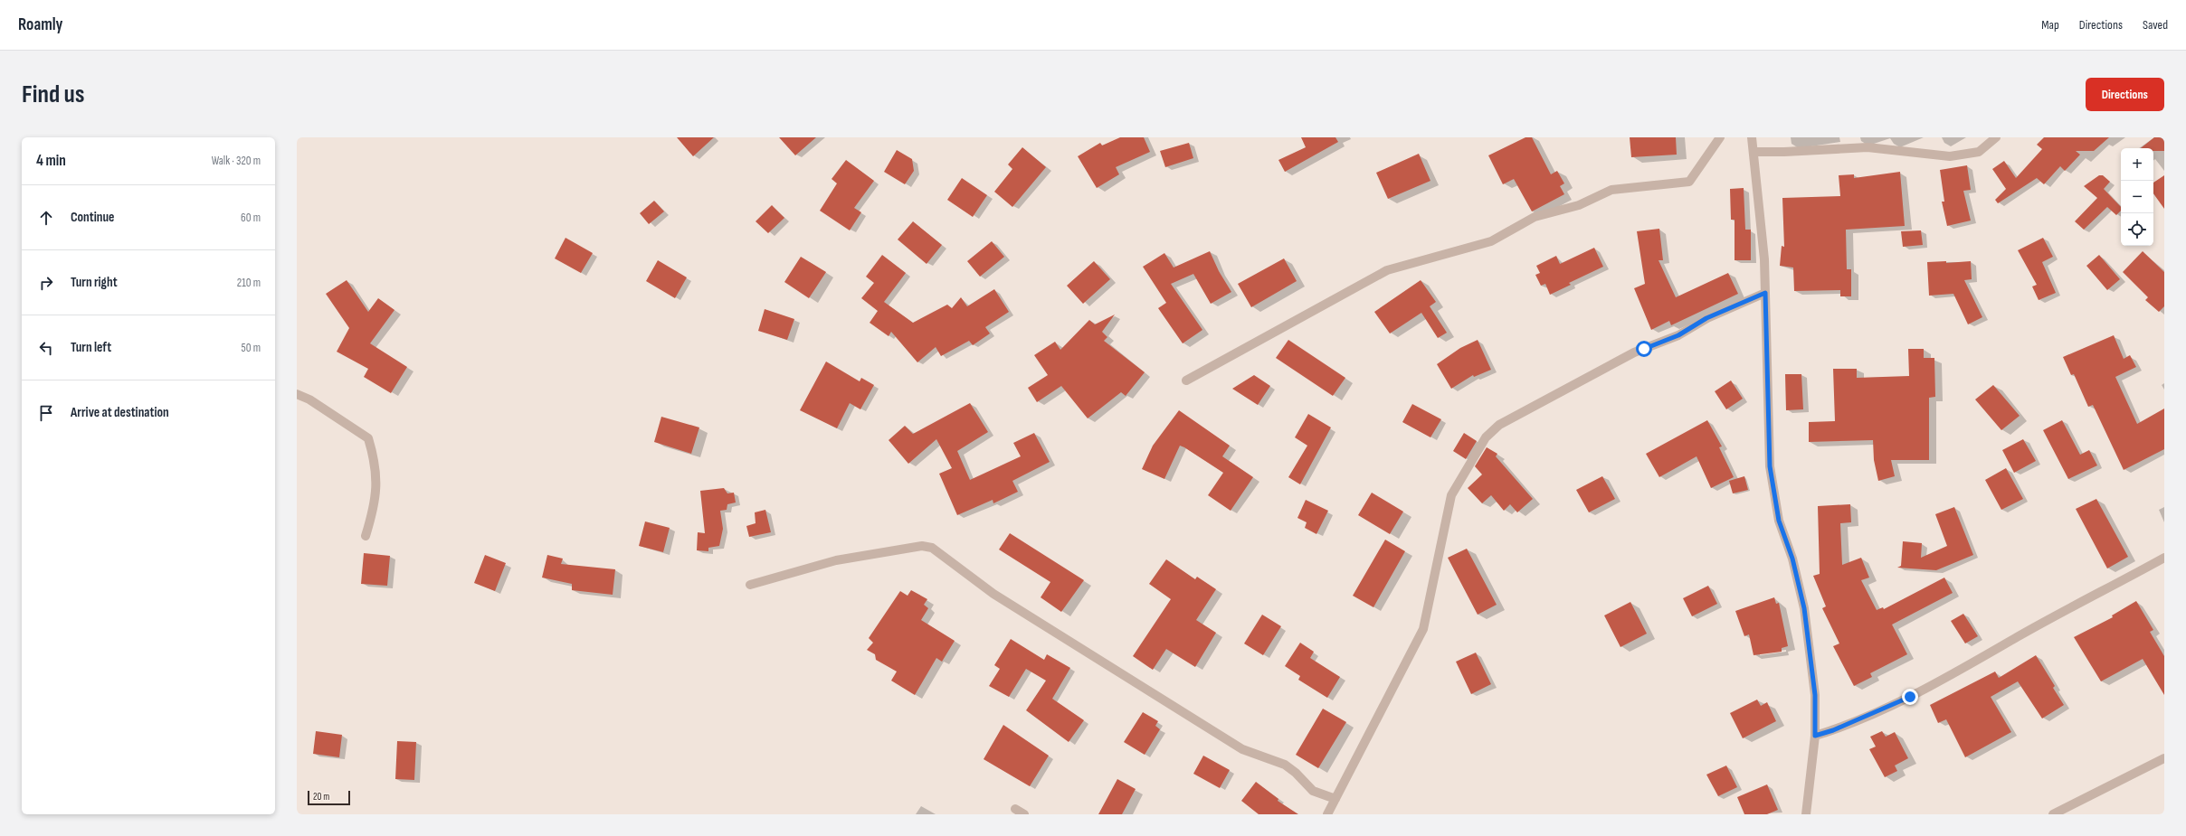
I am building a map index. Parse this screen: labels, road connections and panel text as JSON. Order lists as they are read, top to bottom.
{
  "scale_bar": "20 m",
  "page": {
    "header": "Roamly",
    "nav": ["Map", "Directions", "Saved"],
    "buttons": "Directions",
    "title": "Find us",
    "heading": ["4 min", "Walk · 320 m"],
    "map_buttons": ["+", "−"],
    "list": [
      ["Continue", "60 m"],
      ["Turn right", "210 m"],
      ["Turn left", "50 m"],
      "Arrive at destination"
    ],
    "scale": "20 m"
  }
}
